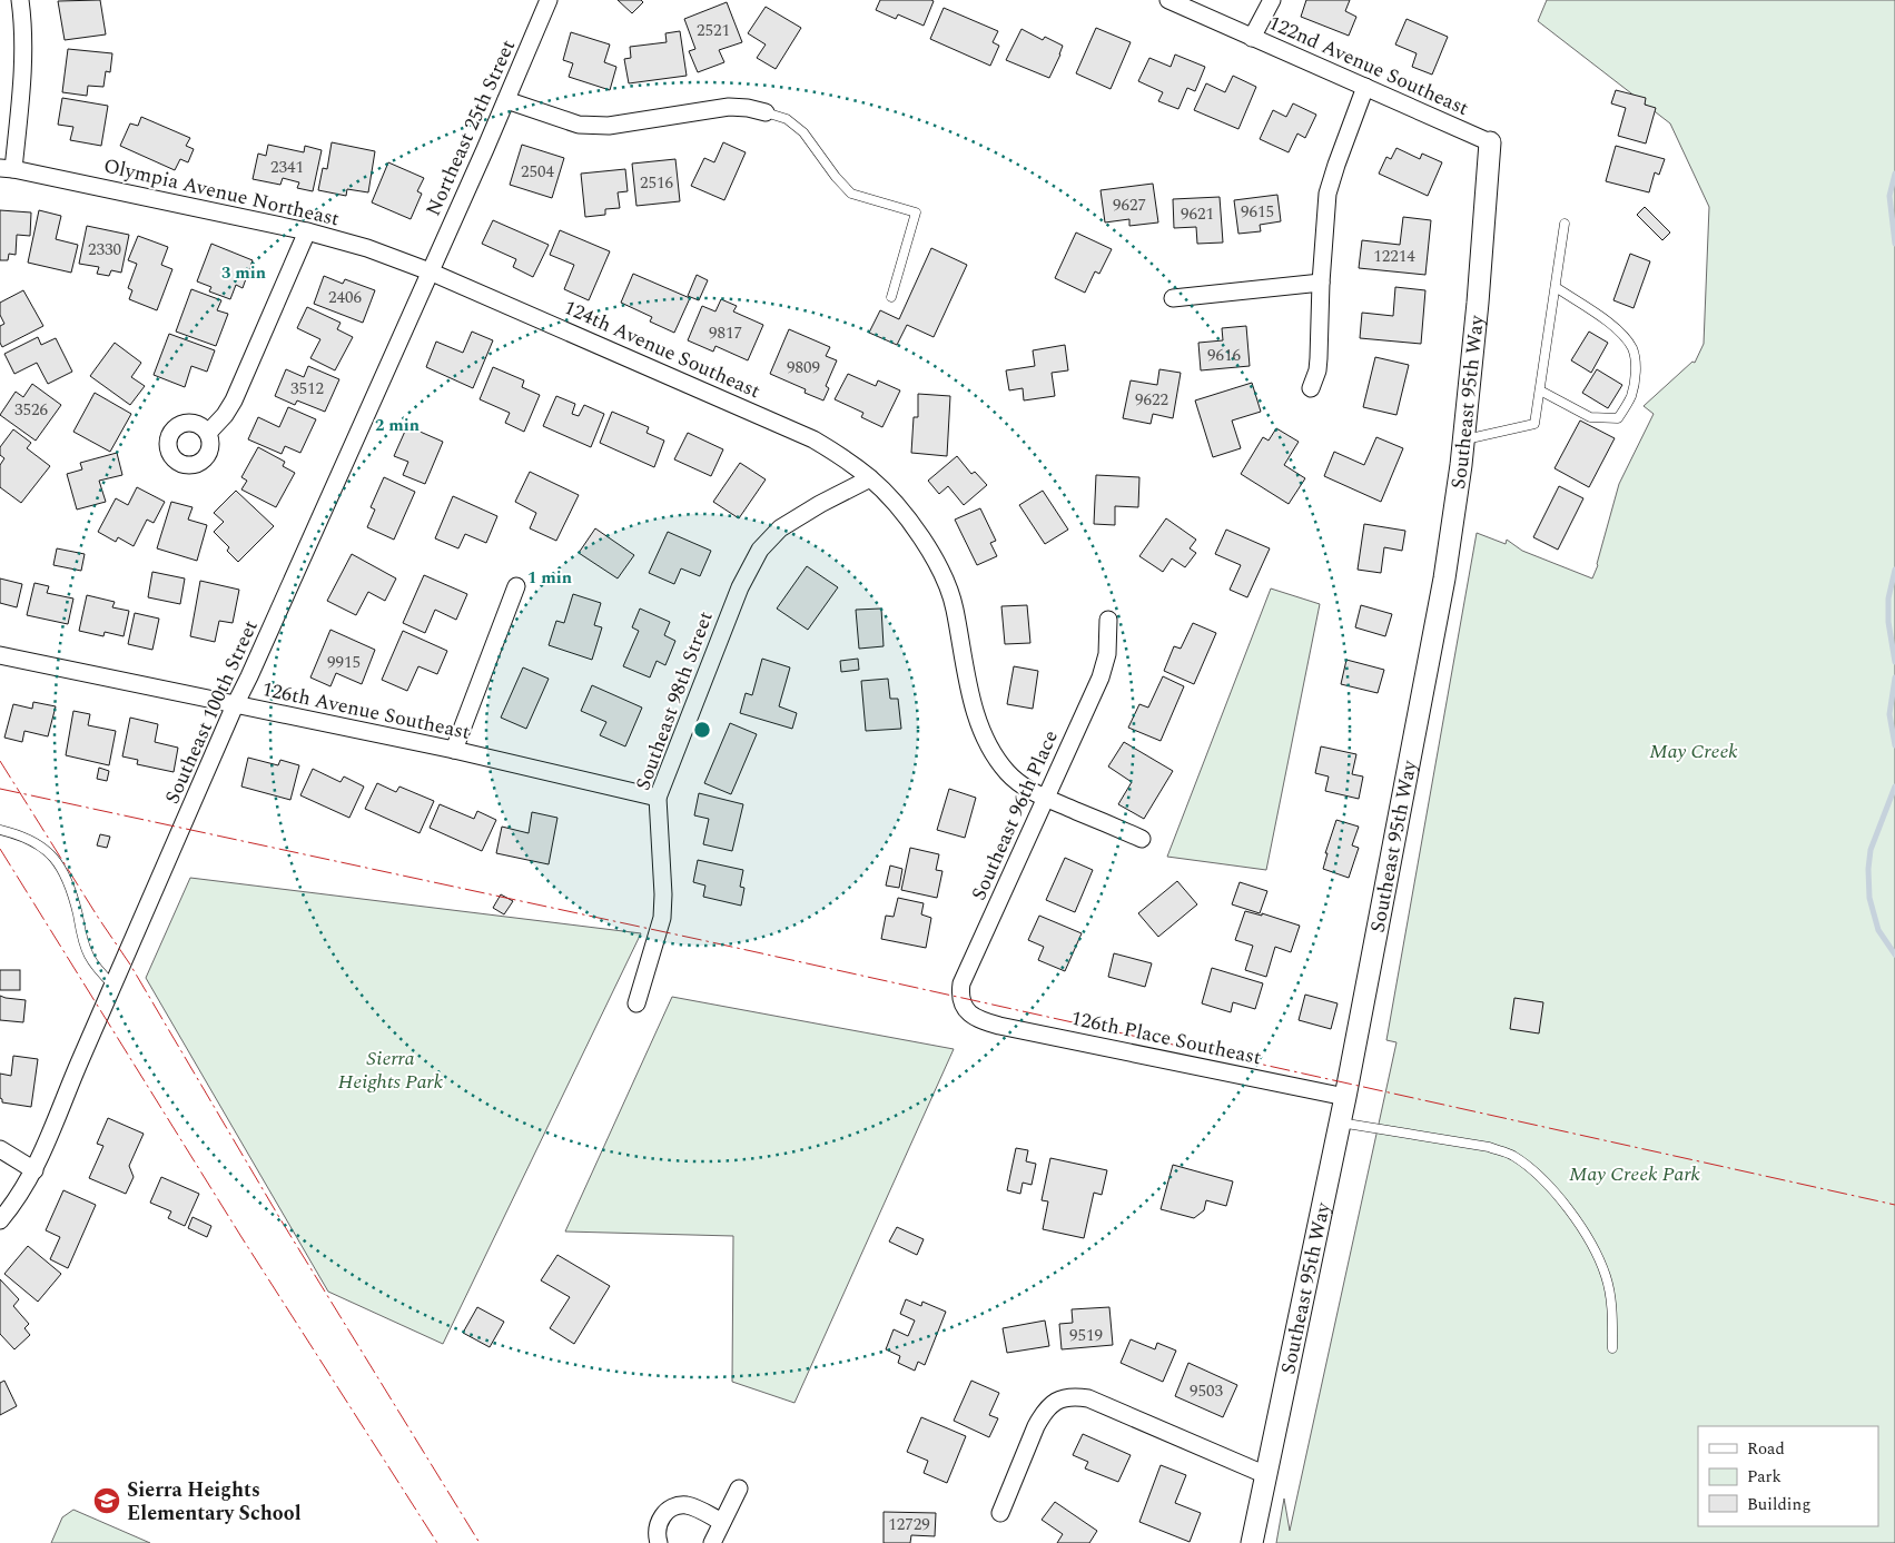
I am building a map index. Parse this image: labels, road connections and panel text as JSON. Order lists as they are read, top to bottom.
{
  "streets": {
    "street": [
      "122nd Avenue Southeast",
      "Northeast 25th Street",
      "Olympia Avenue Northeast",
      "124th Avenue Southeast",
      "Southeast 95th Way",
      "Southeast 98th Street",
      "126th Avenue Southeast",
      "Southeast 100th Street",
      "Southeast 96th Place",
      "126th Place Southeast"
    ]
  },
  "crossings": [
    ["122nd Avenue Southeast", "Southeast 95th Way"],
    ["Northeast 25th Street", "Olympia Avenue Northeast"],
    ["Northeast 25th Street", "124th Avenue Southeast"],
    ["Northeast 25th Street", "Southeast 100th Street"],
    ["Olympia Avenue Northeast", "124th Avenue Southeast"],
    ["Olympia Avenue Northeast", "Southeast 100th Street"],
    ["124th Avenue Southeast", "Southeast 98th Street"],
    ["124th Avenue Southeast", "Southeast 100th Street"],
    ["124th Avenue Southeast", "Southeast 96th Place"],
    ["Southeast 95th Way", "126th Place Southeast"],
    ["Southeast 98th Street", "126th Avenue Southeast"],
    ["126th Avenue Southeast", "Southeast 100th Street"],
    ["Southeast 96th Place", "126th Place Southeast"]
  ],
  "parks": ["May Creek", "Sierra Heights Park", "May Creek Park"],
  "places": {
    "school or university": ["Sierra Heights Elementary School"]
  },
  "house_numbers": [
    "2521",
    "2341",
    "2504",
    "2516",
    "9627",
    "9615",
    "9621",
    "2330",
    "12214",
    "2406",
    "9817",
    "9616",
    "9809",
    "3512",
    "9622",
    "3526",
    "9915",
    "9519",
    "9503",
    "12729"
  ],
  "legend": ["Road", "Park", "Building"],
  "rings": ["3 min", "2 min", "1 min"]
}
